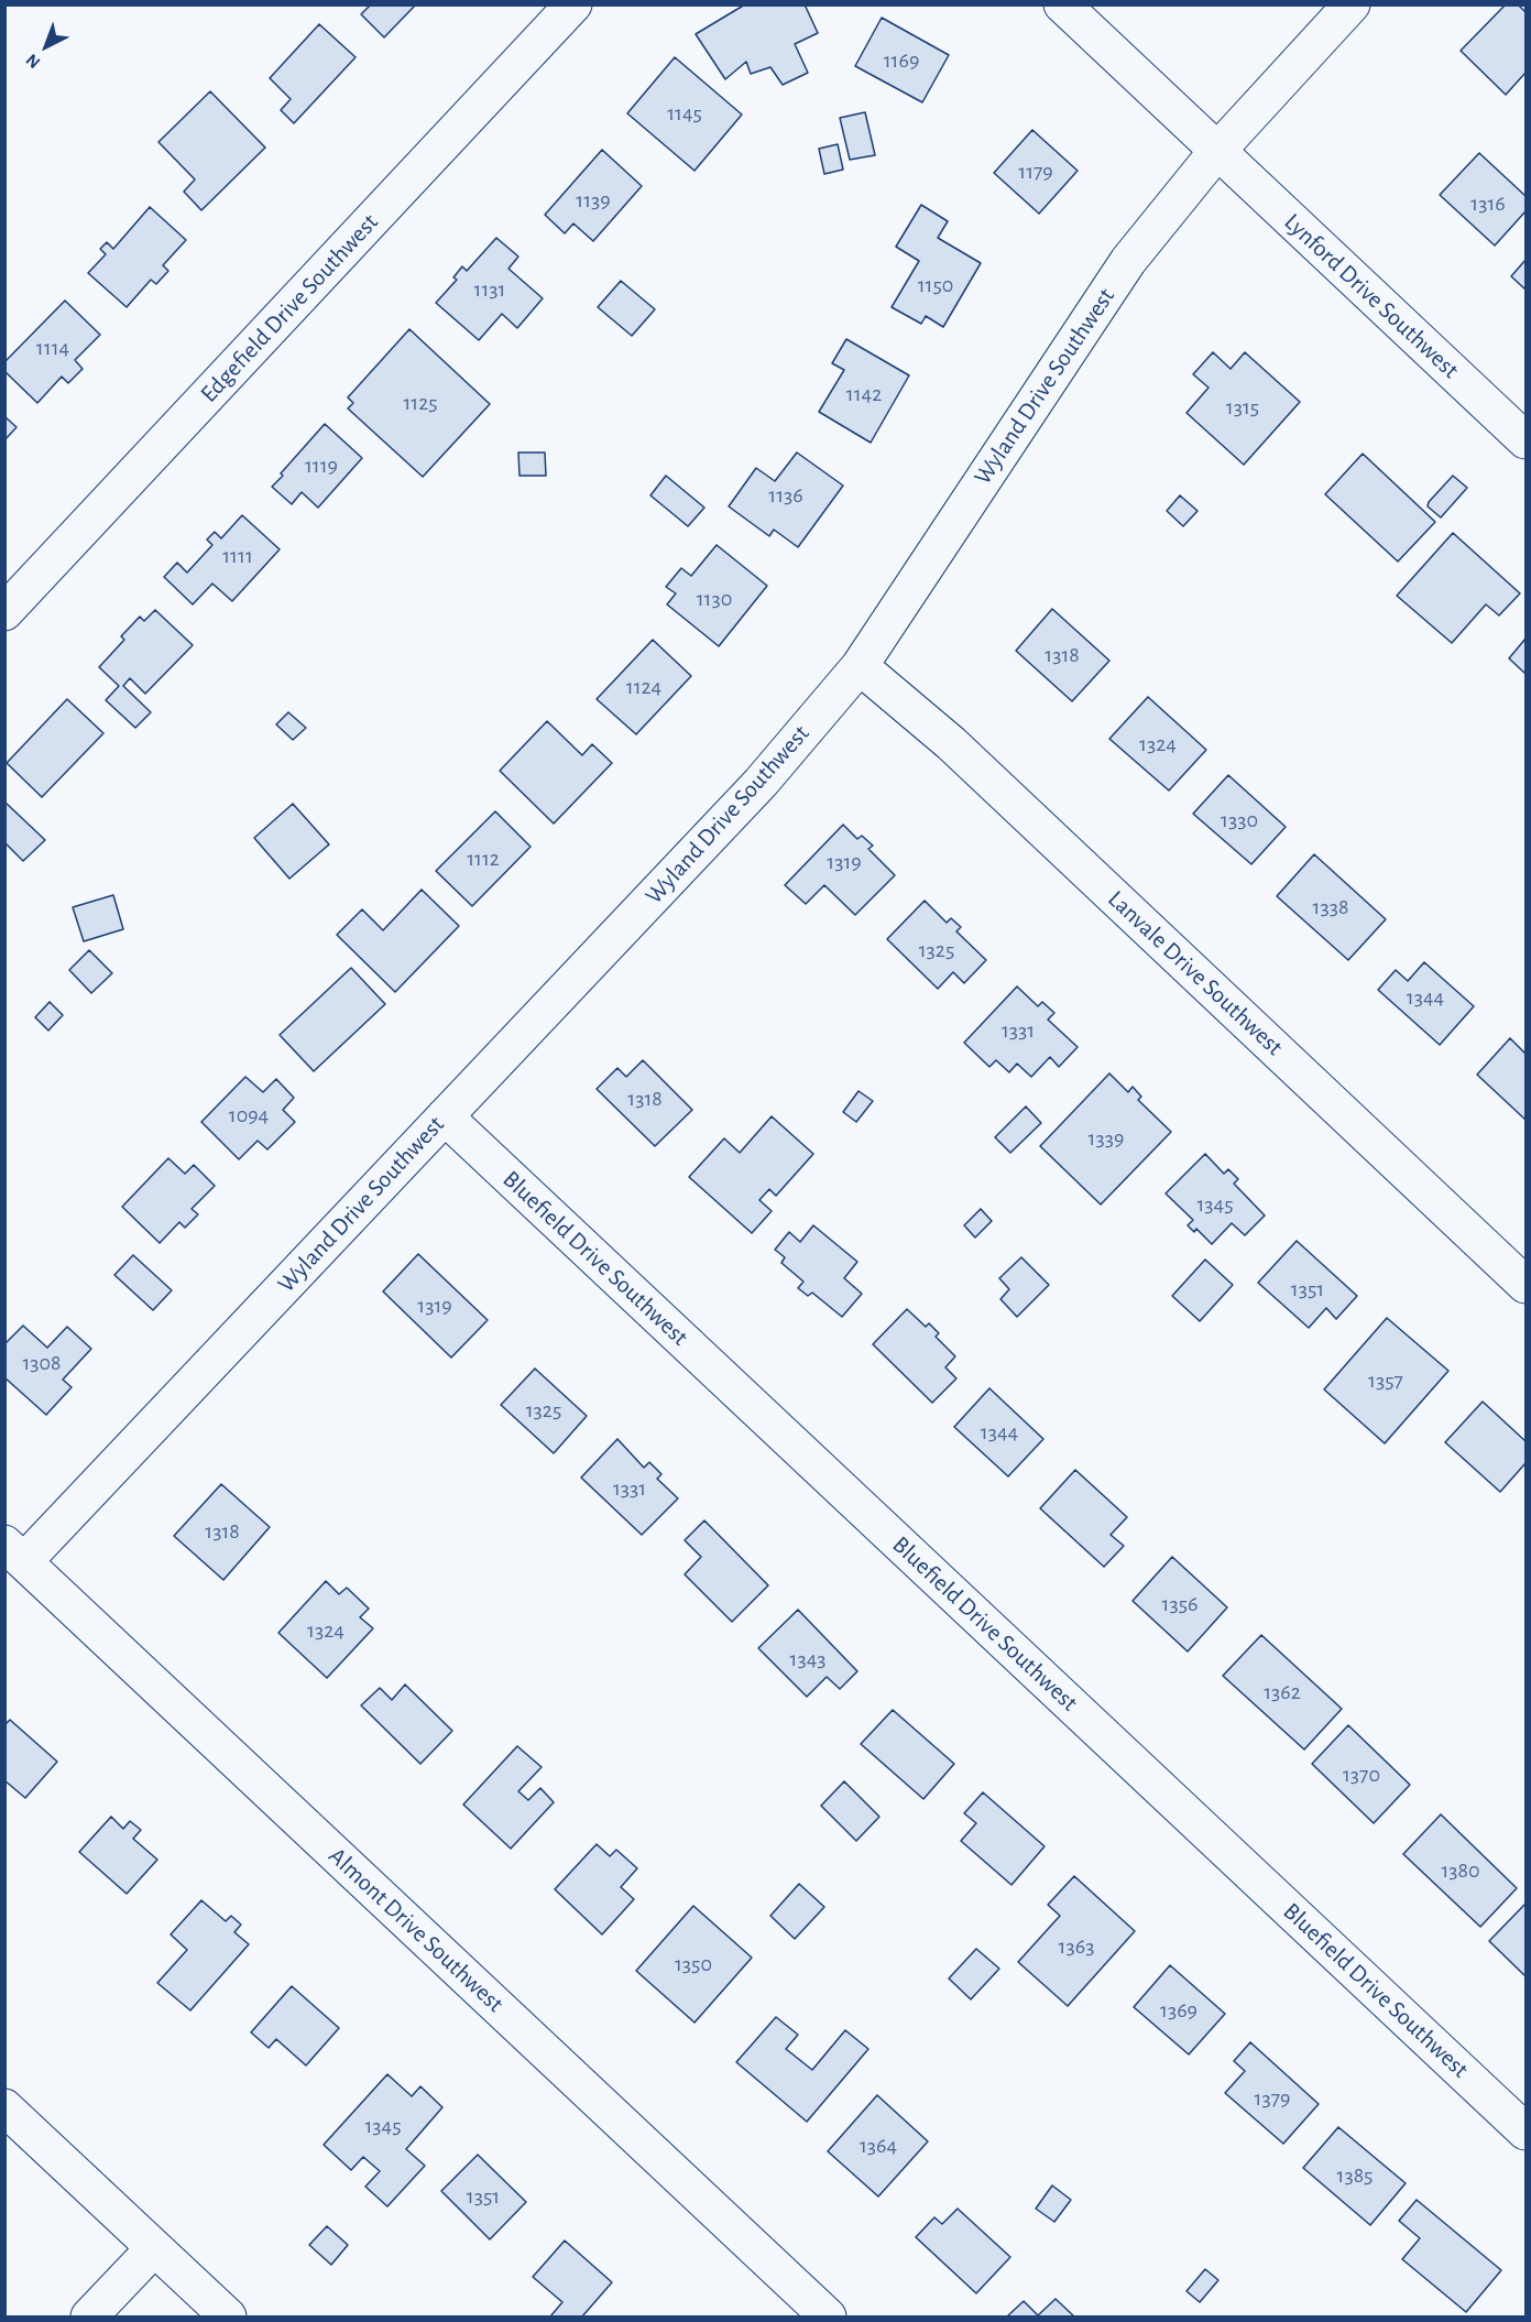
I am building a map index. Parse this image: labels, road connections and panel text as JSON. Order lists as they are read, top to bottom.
{
  "streets": {
    "street": [
      "Lynford Drive Southwest",
      "Edgefield Drive Southwest",
      "Wyland Drive Southwest",
      "Lanvale Drive Southwest",
      "Bluefield Drive Southwest",
      "Almont Drive Southwest"
    ]
  },
  "crossings": [
    ["Lynford Drive Southwest", "Wyland Drive Southwest"],
    ["Wyland Drive Southwest", "Lanvale Drive Southwest"],
    ["Wyland Drive Southwest", "Bluefield Drive Southwest"],
    ["Wyland Drive Southwest", "Almont Drive Southwest"]
  ],
  "house_numbers": [
    "1169",
    "1145",
    "1179",
    "1139",
    "1316",
    "1150",
    "1131",
    "1114",
    "1142",
    "1125",
    "1315",
    "1119",
    "1136",
    "1111",
    "1130",
    "1318",
    "1124",
    "1324",
    "1330",
    "1112",
    "1319",
    "1338",
    "1325",
    "1344",
    "1331",
    "1318",
    "1094",
    "1339",
    "1345",
    "1351",
    "1319",
    "1308",
    "1357",
    "1325",
    "1344",
    "1331",
    "1318",
    "1356",
    "1324",
    "1343",
    "1362",
    "1370",
    "1380",
    "1363",
    "1350",
    "1369",
    "1379",
    "1345",
    "1364",
    "1385",
    "1351"
  ],
  "north": "bottom left"
}
